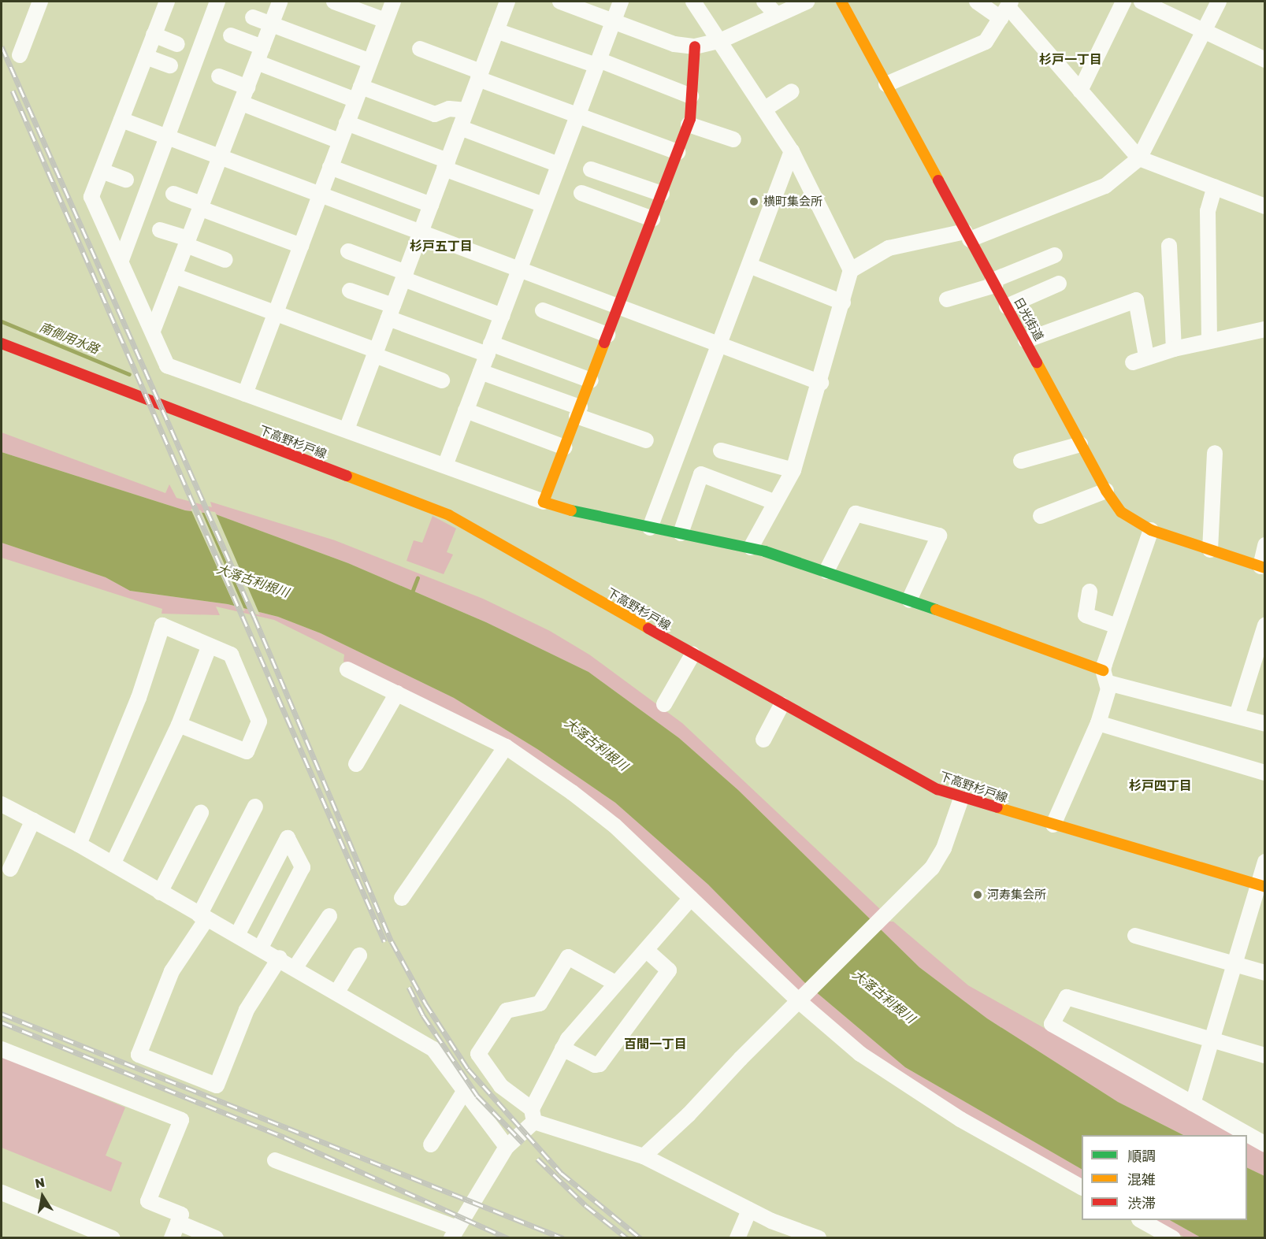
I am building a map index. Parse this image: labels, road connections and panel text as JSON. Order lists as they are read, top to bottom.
{
  "streets": {
    "street": ["日光街道", "下高野杉戸線"]
  },
  "districts": [
    "杉戸一丁目",
    "杉戸五丁目",
    "杉戸四丁目",
    "百間一丁目"
  ],
  "water": ["南側用水路", "大落古利根川"],
  "places": ["横町集会所", "河寿集会所"],
  "legend": ["順調", "混雑", "渋滞"],
  "north": "top"
}
